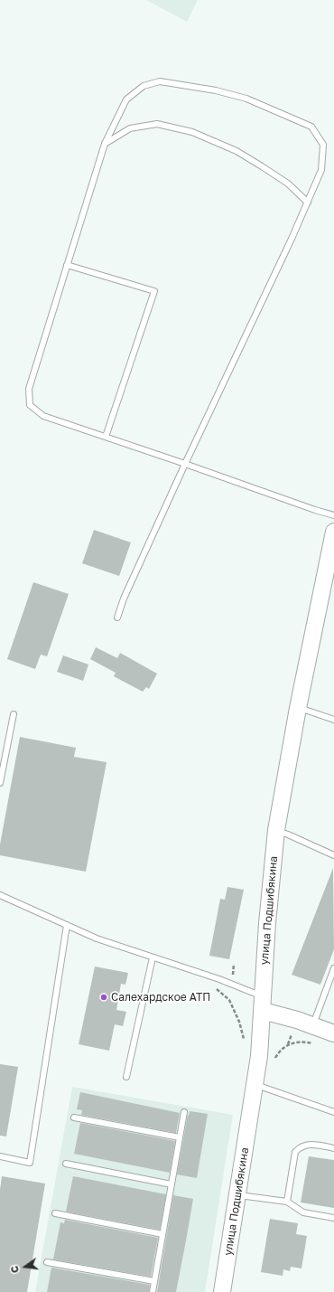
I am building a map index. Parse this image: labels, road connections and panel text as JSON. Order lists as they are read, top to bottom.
{
  "streets": {
    "main road": ["улица Подшибякина"]
  },
  "places": ["Салехардское АТП"],
  "north": "left"
}
